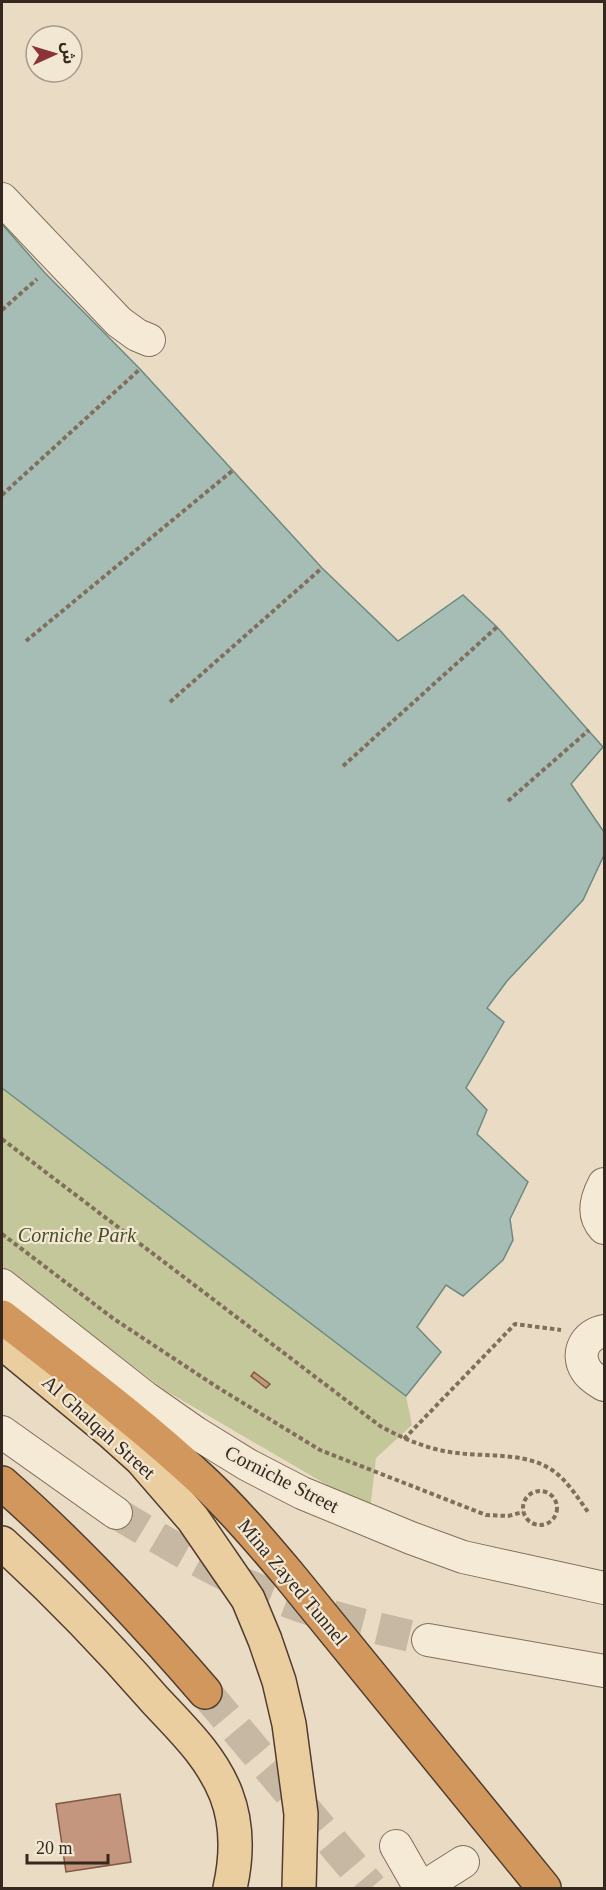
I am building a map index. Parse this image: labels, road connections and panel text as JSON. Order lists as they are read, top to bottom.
{
  "streets": {
    "highway": ["Mina Zayed Tunnel"],
    "main road": ["Al Ghalqah Street"],
    "street": ["Corniche Street"]
  },
  "parks": ["Corniche Park"],
  "scale_bar": "20 m",
  "north": "right"
}
